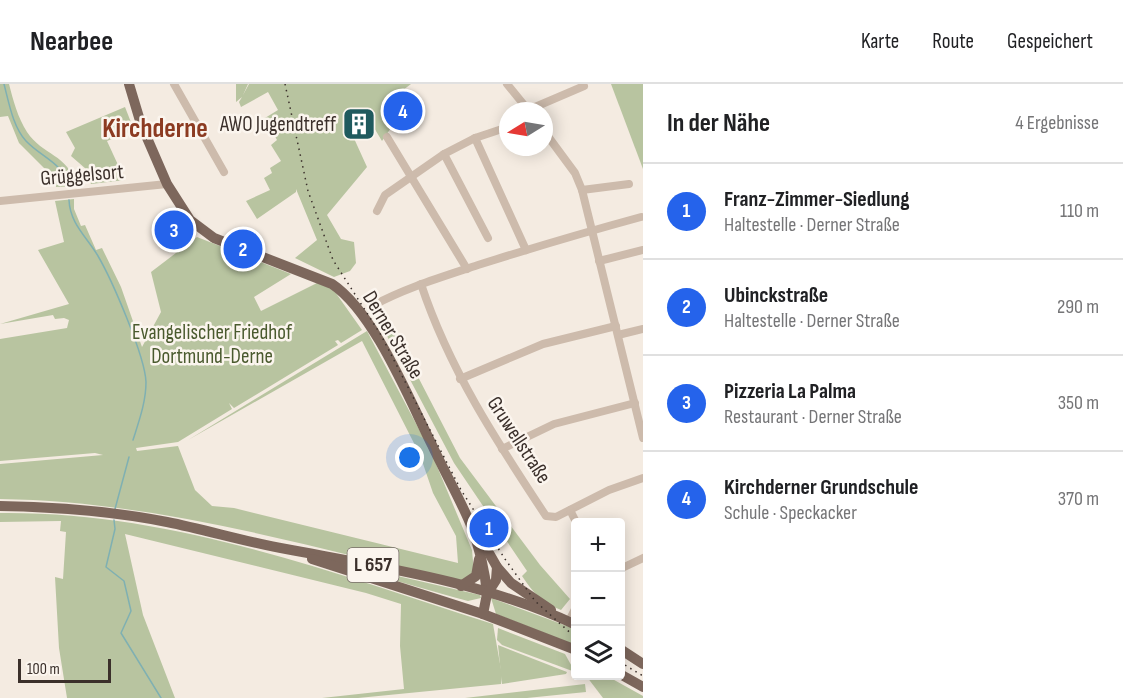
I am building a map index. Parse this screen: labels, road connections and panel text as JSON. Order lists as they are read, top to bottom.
{
  "streets": {
    "main road": ["Derner Straße", "L 657"],
    "street": ["Grüggelsort", "Gruwellstraße"]
  },
  "crossings": [
    ["Grüggelsort", "Derner Straße"],
    ["Derner Straße", "L 657"]
  ],
  "districts": ["Kirchderne"],
  "parks": ["Evangelischer Friedhof Dortmund-Derne"],
  "places": {
    "building": ["AWO Jugendtreff"]
  },
  "scale_bar": "100 m",
  "north": "left",
  "page": {
    "header": "Nearbee",
    "nav": ["Karte", "Route", "Gespeichert"],
    "heading": ["In der Nähe", "4 Ergebnisse"],
    "pins": [
      "4",
      "3",
      "2",
      "1"
    ],
    "list": [
      {
        "mark": "1",
        "name": "Franz-Zimmer-Siedlung",
        "note": "Haltestelle · Derner Straße",
        "value": "110 m"
      },
      {
        "mark": "2",
        "name": "Ubinckstraße",
        "note": "Haltestelle · Derner Straße",
        "value": "290 m"
      },
      {
        "mark": "3",
        "name": "Pizzeria La Palma",
        "note": "Restaurant · Derner Straße",
        "value": "350 m"
      },
      {
        "mark": "4",
        "name": "Kirchderner Grundschule",
        "note": "Schule · Speckacker",
        "value": "370 m"
      }
    ],
    "map_buttons": ["+", "−"],
    "scale": "100 m"
  }
}
